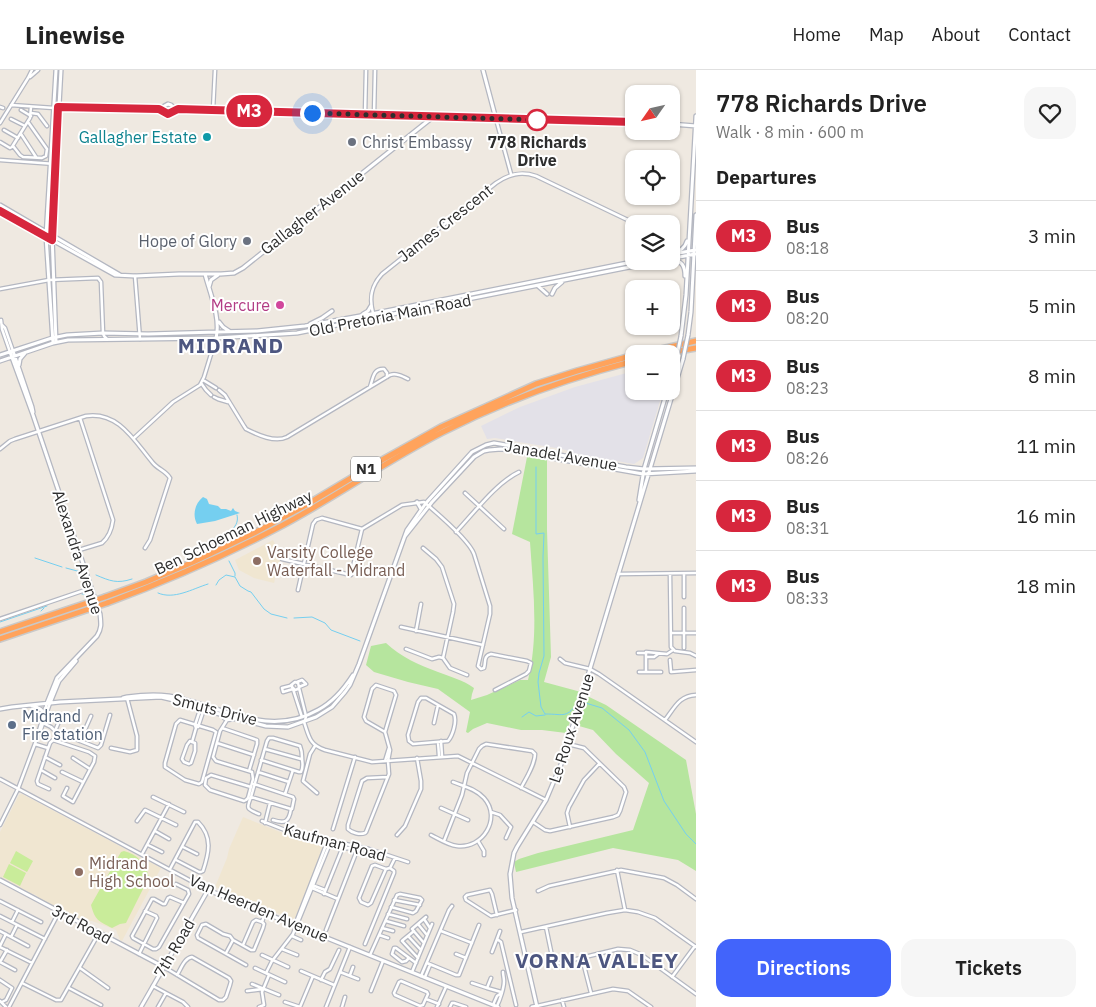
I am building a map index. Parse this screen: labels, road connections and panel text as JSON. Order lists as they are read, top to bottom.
{
  "streets": {
    "highway": ["N1", "Ben Schoeman Highway"],
    "main road": [
      "Gallagher Avenue",
      "Old Pretoria Main Road",
      "Janadel Avenue",
      "Alexandra Avenue",
      "Smuts Drive",
      "Le Roux Avenue",
      "Van Heerden Avenue",
      "3rd Road",
      "7th Road"
    ],
    "street": ["James Crescent", "Kaufman Road"]
  },
  "crossings": [
    ["James Crescent", "Old Pretoria Main Road"],
    ["Old Pretoria Main Road", "Alexandra Avenue"],
    ["Janadel Avenue", "Smuts Drive"],
    ["Janadel Avenue", "Le Roux Avenue"],
    ["Alexandra Avenue", "Smuts Drive"],
    ["Van Heerden Avenue", "7th Road"],
    ["3rd Road", "7th Road"]
  ],
  "districts": ["MIDRAND", "VORNA VALLEY"],
  "places": [
    "778 Richards Drive",
    "Gallagher Estate",
    "Christ Embassy",
    "Hope of Glory",
    "Mercure",
    "Varsity College Waterfall - Midrand",
    "Midrand Fire station",
    "Midrand High School"
  ],
  "lines": ["bus line M3"],
  "north": "bottom left",
  "page": {
    "header": "Linewise",
    "nav": [
      "Home",
      "Map",
      "About",
      "Contact"
    ],
    "on_map": "M3",
    "heading": [
      ["778 Richards Drive", "Walk · 8 min · 600 m"],
      "Departures"
    ],
    "map_buttons": ["+", "−"],
    "list": [
      {
        "mark": "M3",
        "name": "Bus",
        "note": "08:18",
        "value": "3 min"
      },
      {
        "mark": "M3",
        "name": "Bus",
        "note": "08:20",
        "value": "5 min"
      },
      {
        "mark": "M3",
        "name": "Bus",
        "note": "08:23",
        "value": "8 min"
      },
      {
        "mark": "M3",
        "name": "Bus",
        "note": "08:26",
        "value": "11 min"
      },
      {
        "mark": "M3",
        "name": "Bus",
        "note": "08:31",
        "value": "16 min"
      },
      {
        "mark": "M3",
        "name": "Bus",
        "note": "08:33",
        "value": "18 min"
      }
    ],
    "buttons": ["Directions", "Tickets"]
  }
}
